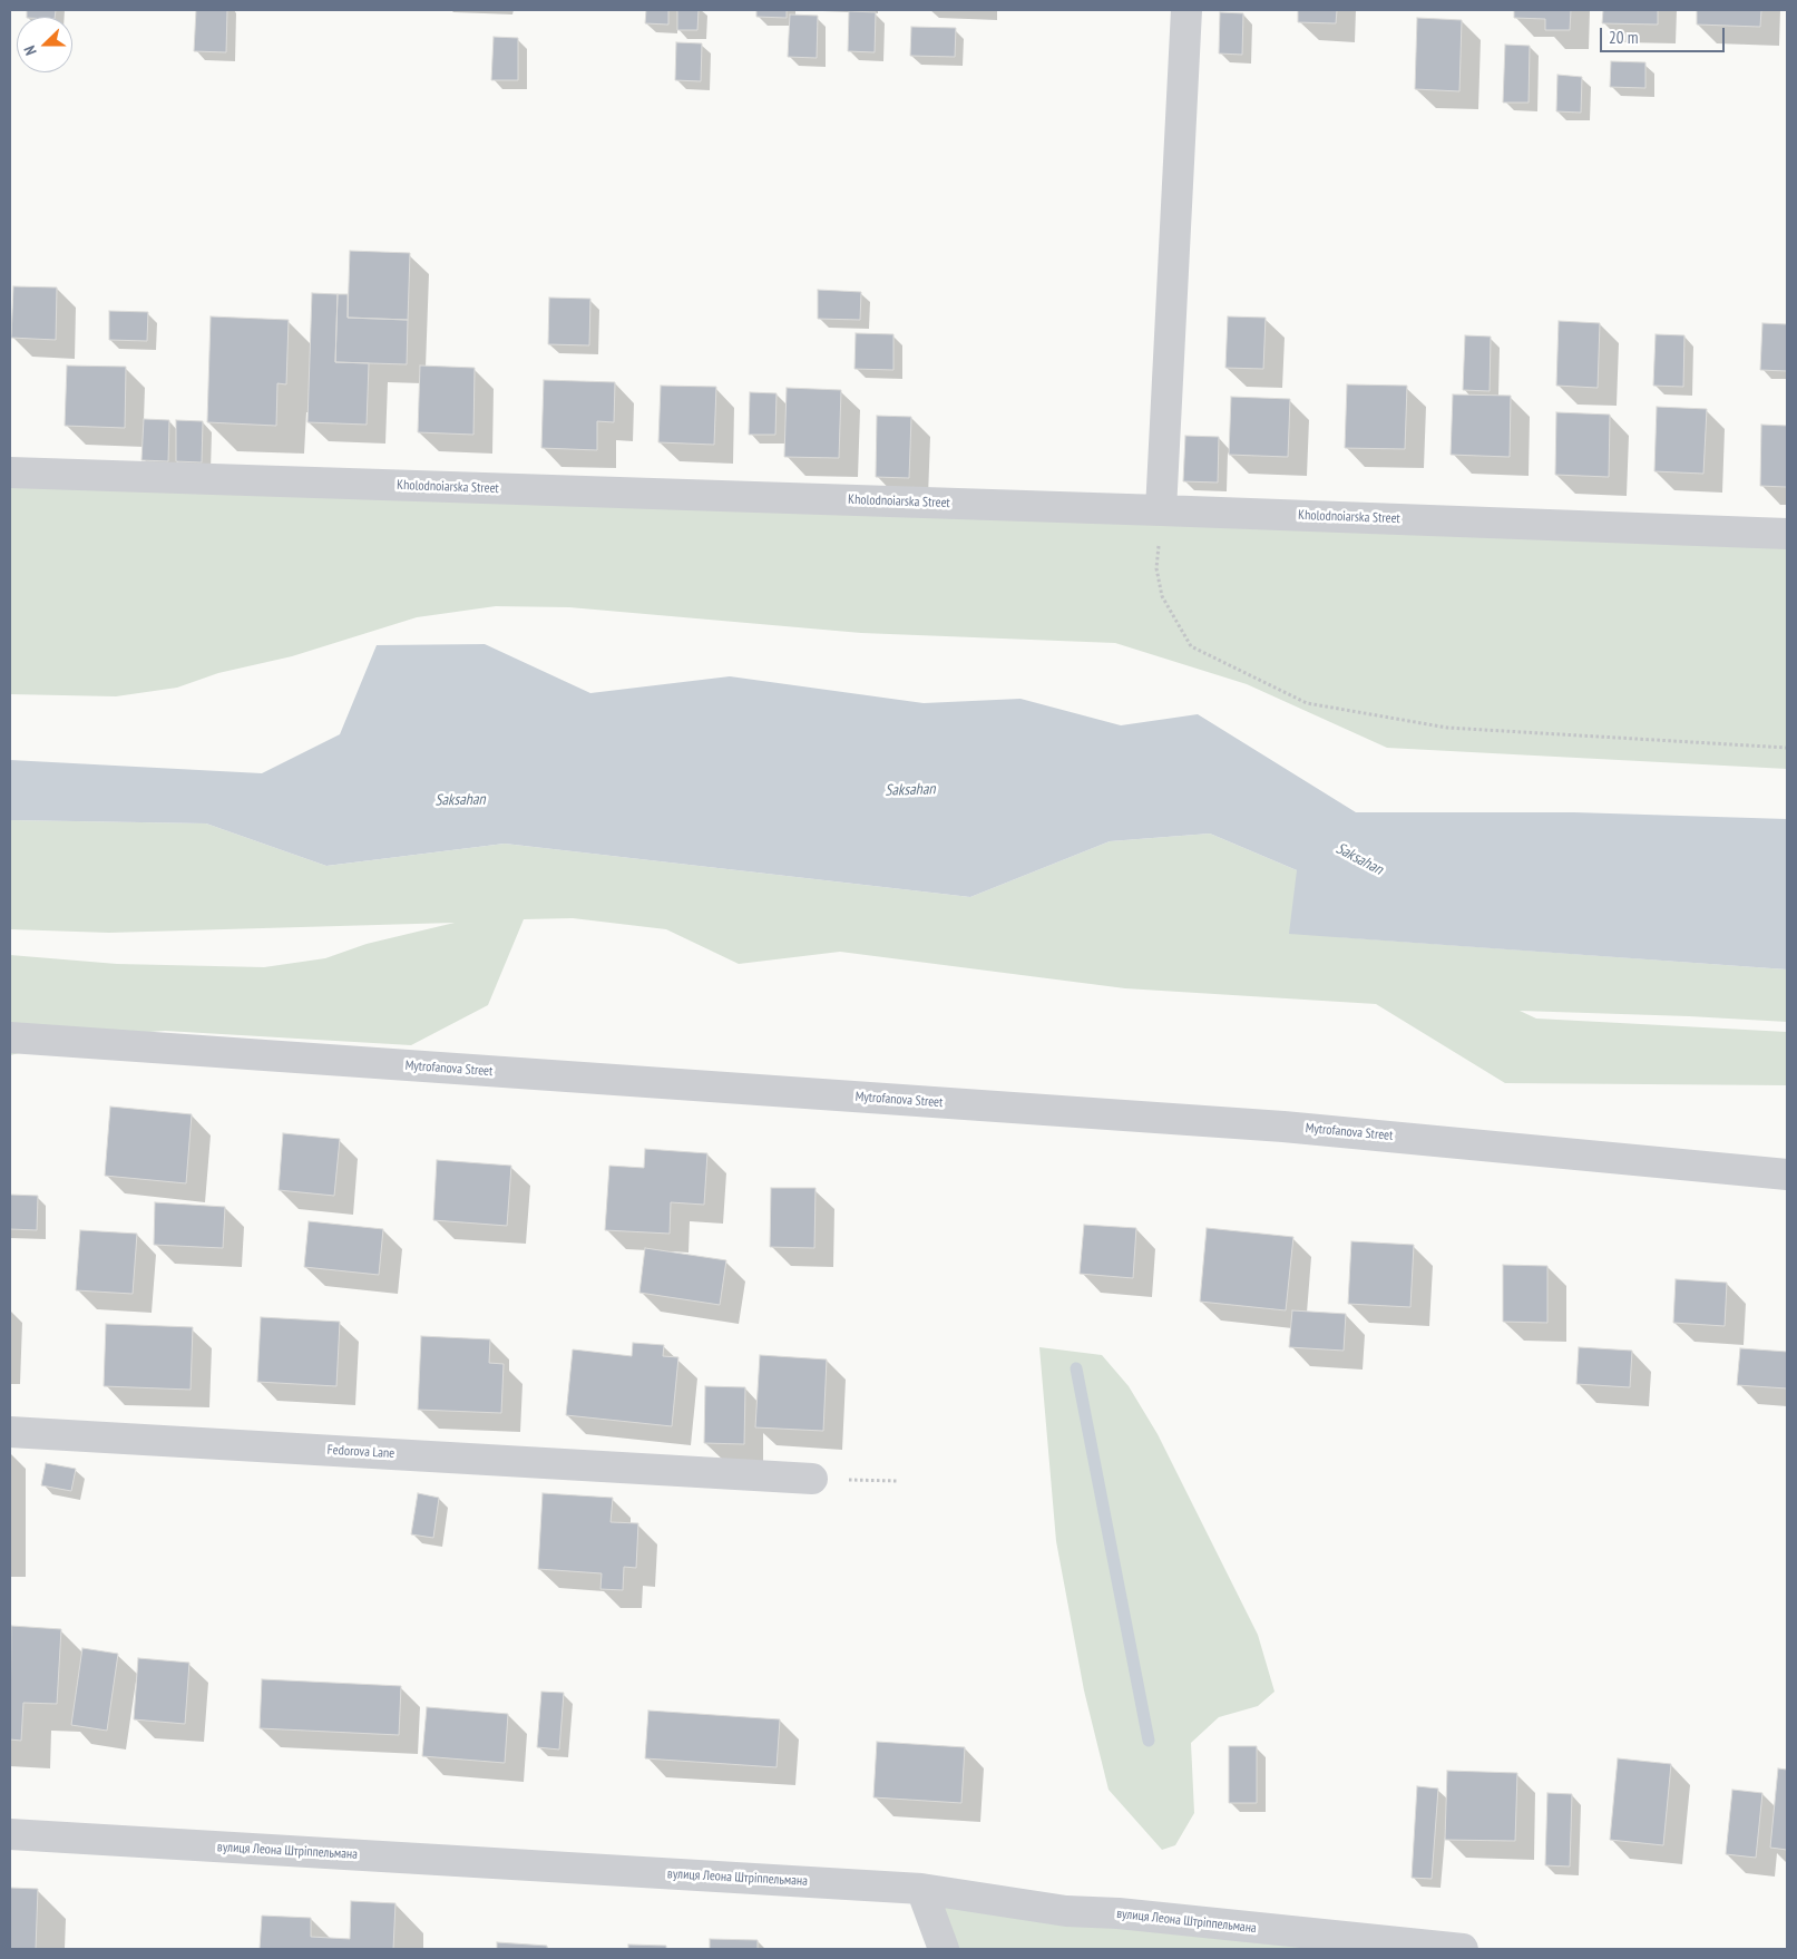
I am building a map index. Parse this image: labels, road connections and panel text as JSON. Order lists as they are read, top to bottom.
{
  "streets": {
    "street": [
      "Kholodnoiarska Street",
      "Mytrofanova Street",
      "Fedorova Lane",
      "вулиця Леона Штріппельмана"
    ]
  },
  "water": ["Saksahan"],
  "scale_bar": "20 m",
  "north": "left"
}
